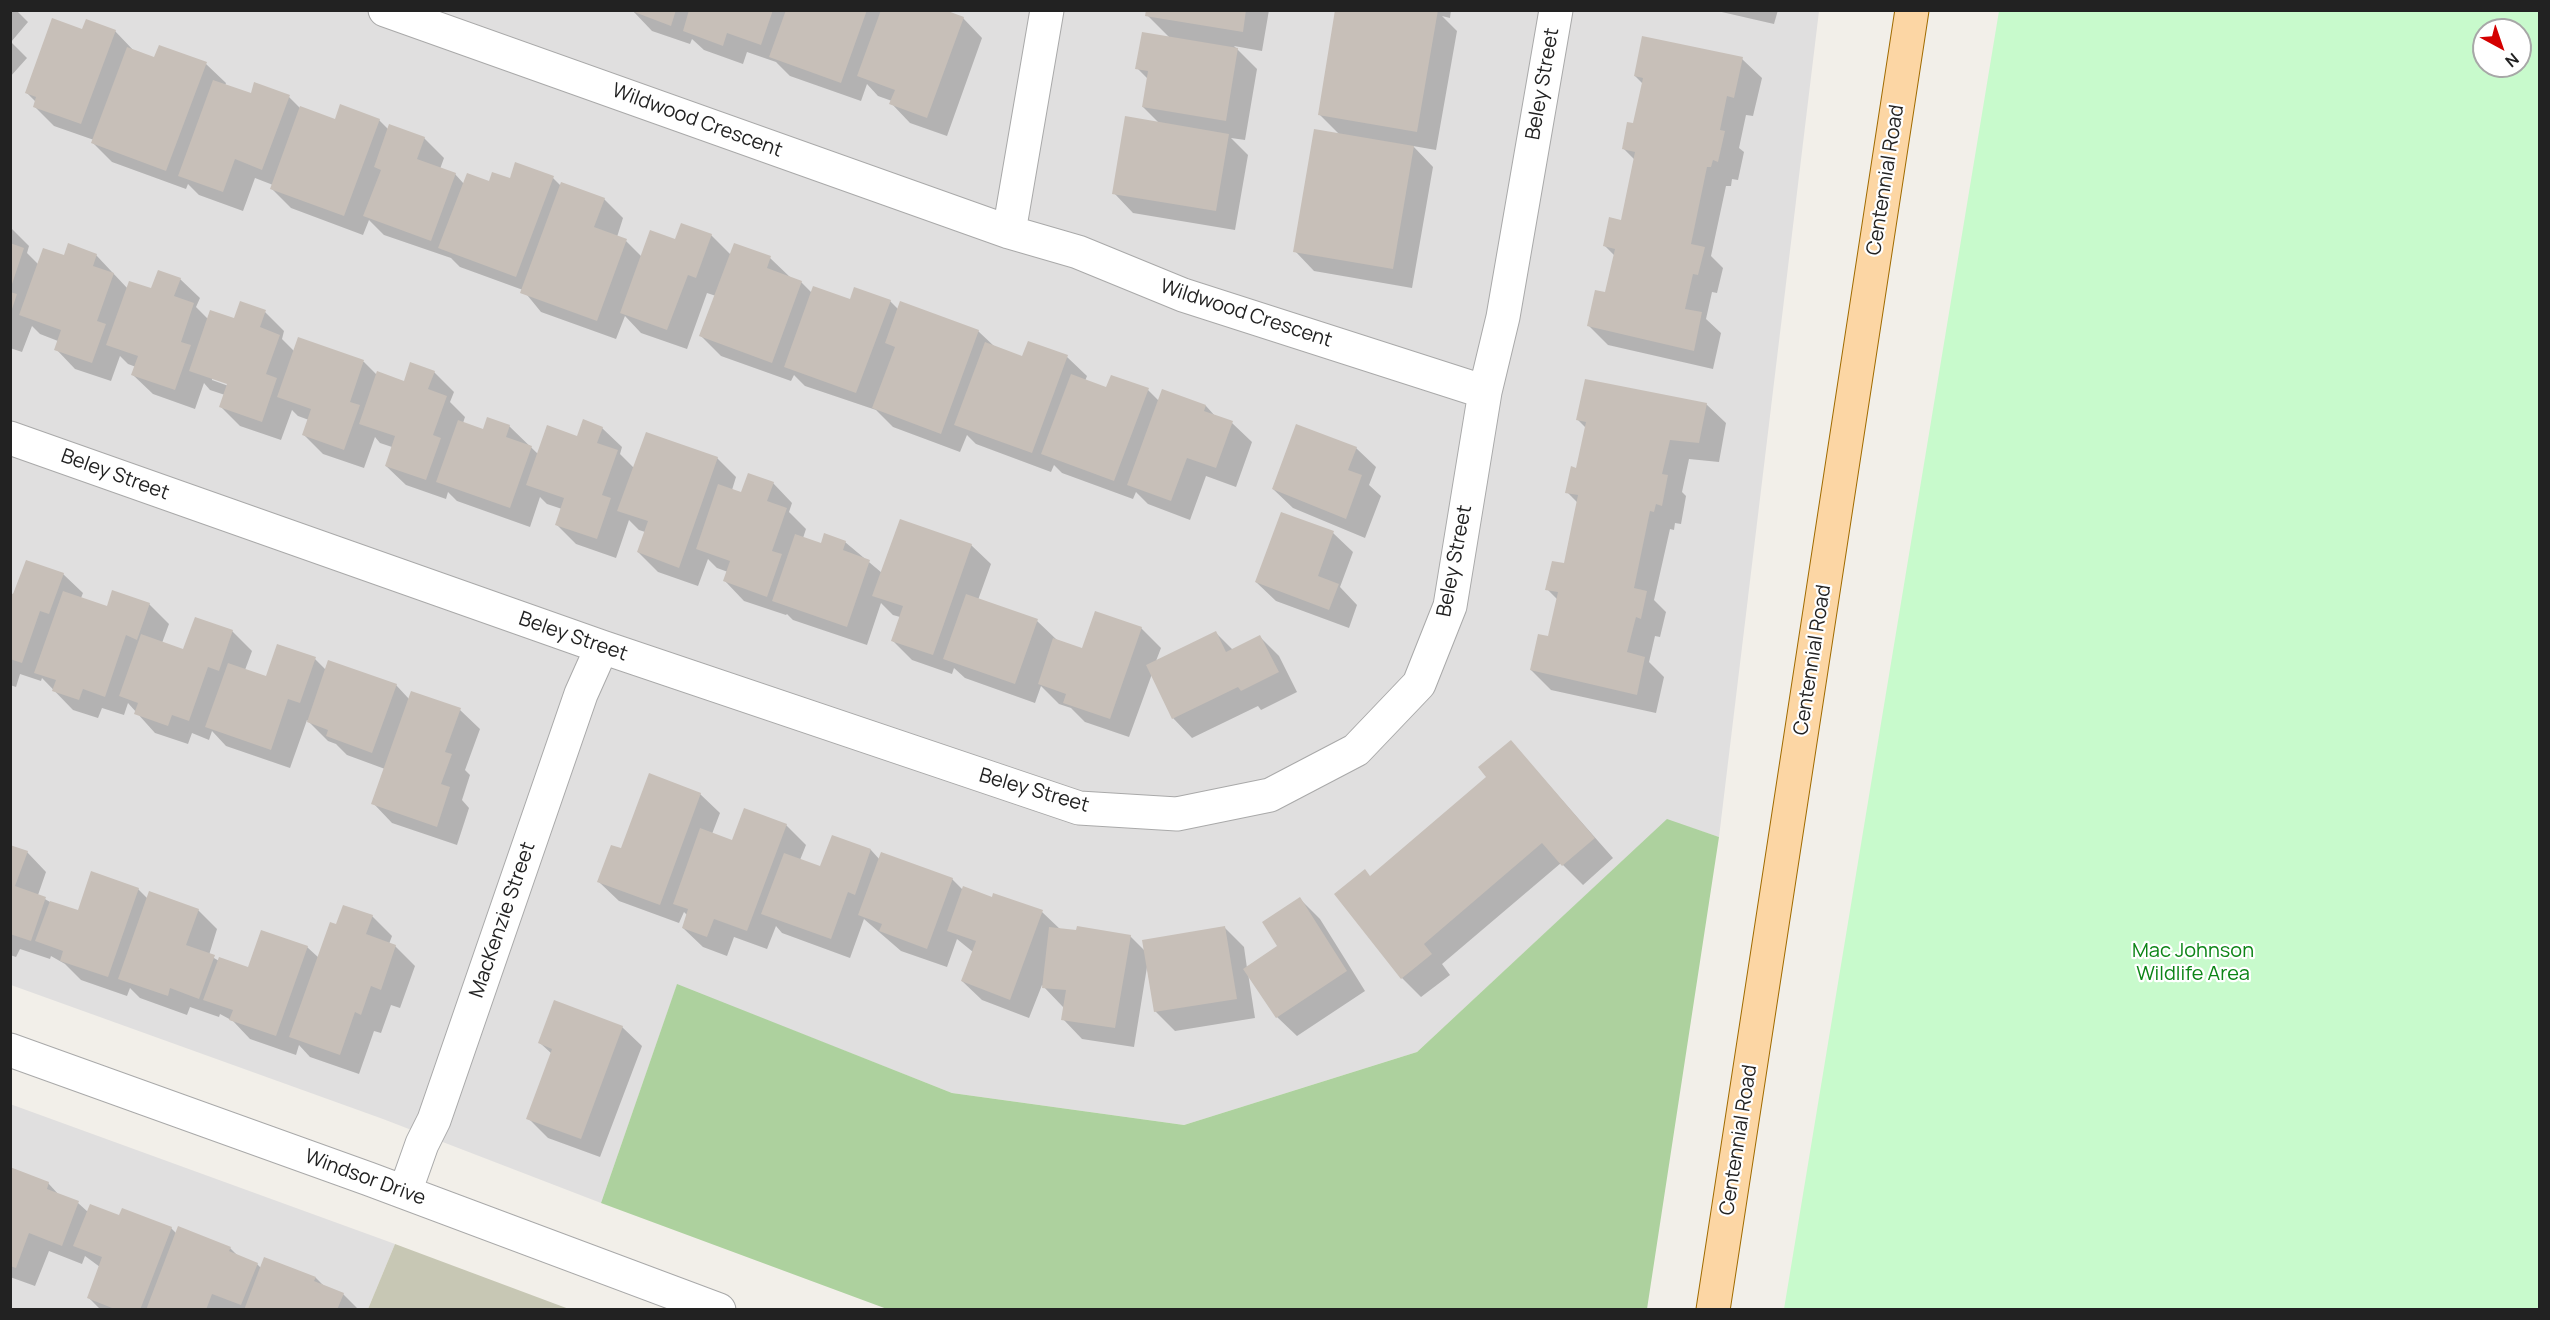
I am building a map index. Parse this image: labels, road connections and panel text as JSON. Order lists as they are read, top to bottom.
{
  "streets": {
    "main road": ["Centennial Road"],
    "street": [
      "Beley Street",
      "Wildwood Crescent",
      "MacKenzie Street",
      "Windsor Drive"
    ]
  },
  "crossings": [
    ["Beley Street", "Wildwood Crescent"],
    ["Beley Street", "MacKenzie Street"],
    ["MacKenzie Street", "Windsor Drive"]
  ],
  "parks": ["Mac Johnson Wildlife Area"],
  "north": "bottom right"
}
